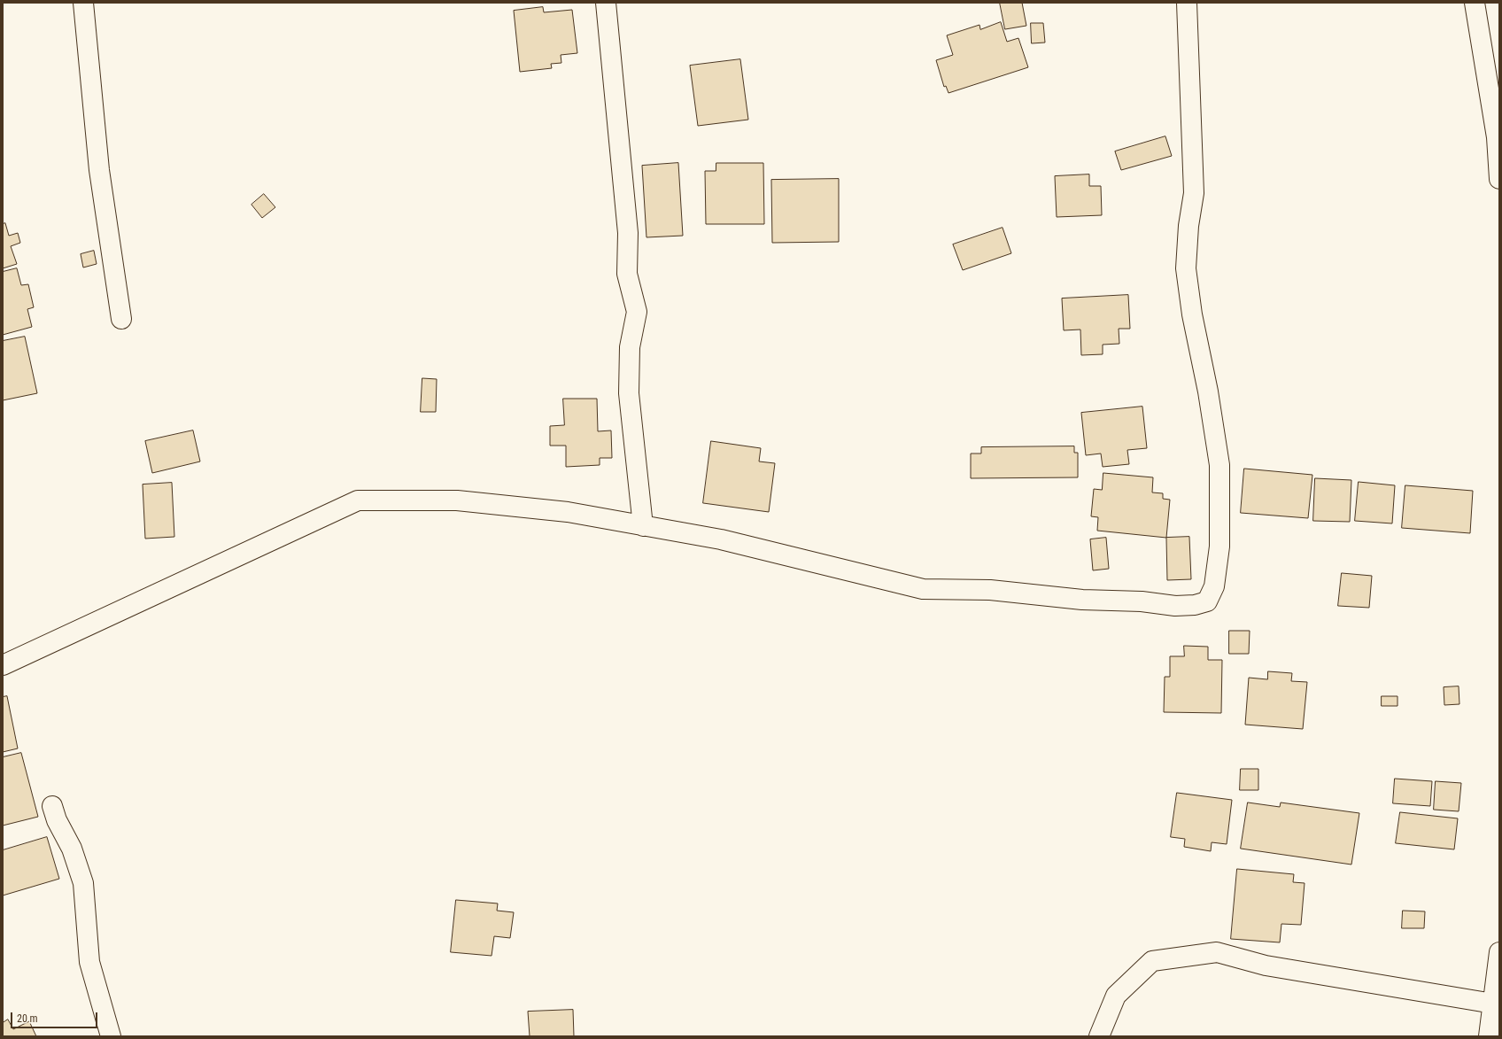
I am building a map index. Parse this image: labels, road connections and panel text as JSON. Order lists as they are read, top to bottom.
{
  "scale_bar": "20 m"
}
